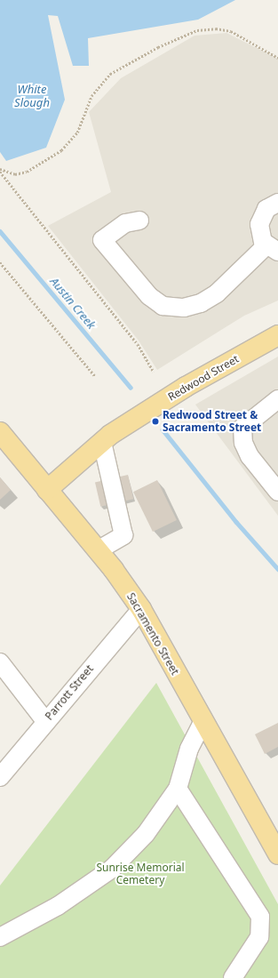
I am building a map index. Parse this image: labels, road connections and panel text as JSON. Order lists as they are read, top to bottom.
{
  "streets": {
    "main road": ["Redwood Street", "Sacramento Street"],
    "street": ["Parrott Street"]
  },
  "crossings": [
    ["Redwood Street", "Sacramento Street"],
    ["Sacramento Street", "Parrott Street"]
  ],
  "water": ["White Slough", "Austin Creek"],
  "parks": ["Sunrise Memorial Cemetery"],
  "places": ["Redwood Street & Sacramento Street"]
}
